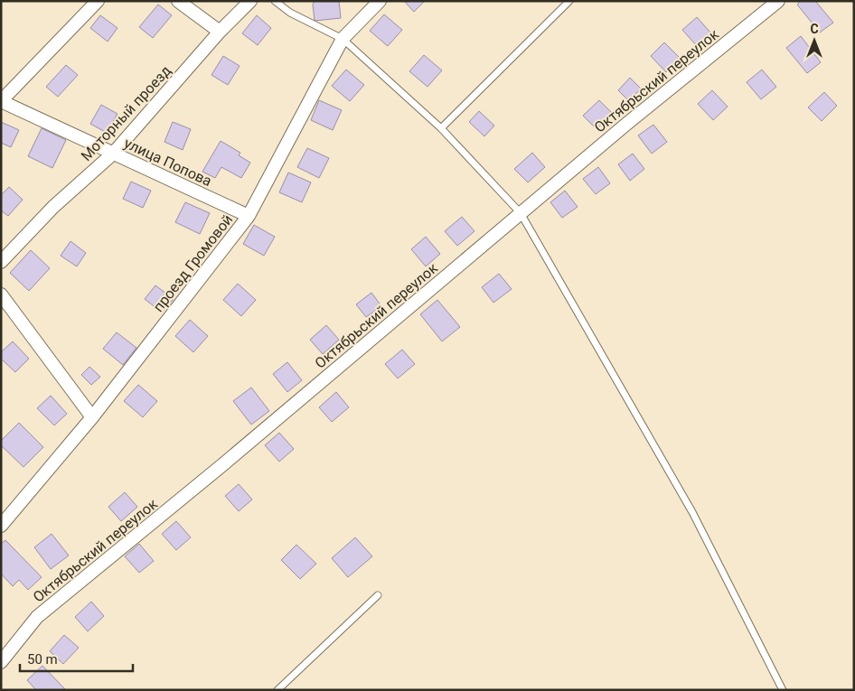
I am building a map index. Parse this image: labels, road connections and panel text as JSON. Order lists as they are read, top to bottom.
{
  "streets": {
    "street": [
      "Октябрьский переулок",
      "Моторный проезд",
      "улица Попова",
      "проезд Громовой"
    ]
  },
  "crossings": [
    ["Моторный проезд", "улица Попова"],
    ["улица Попова", "проезд Громовой"]
  ],
  "scale_bar": "50 m",
  "north": "top"
}
